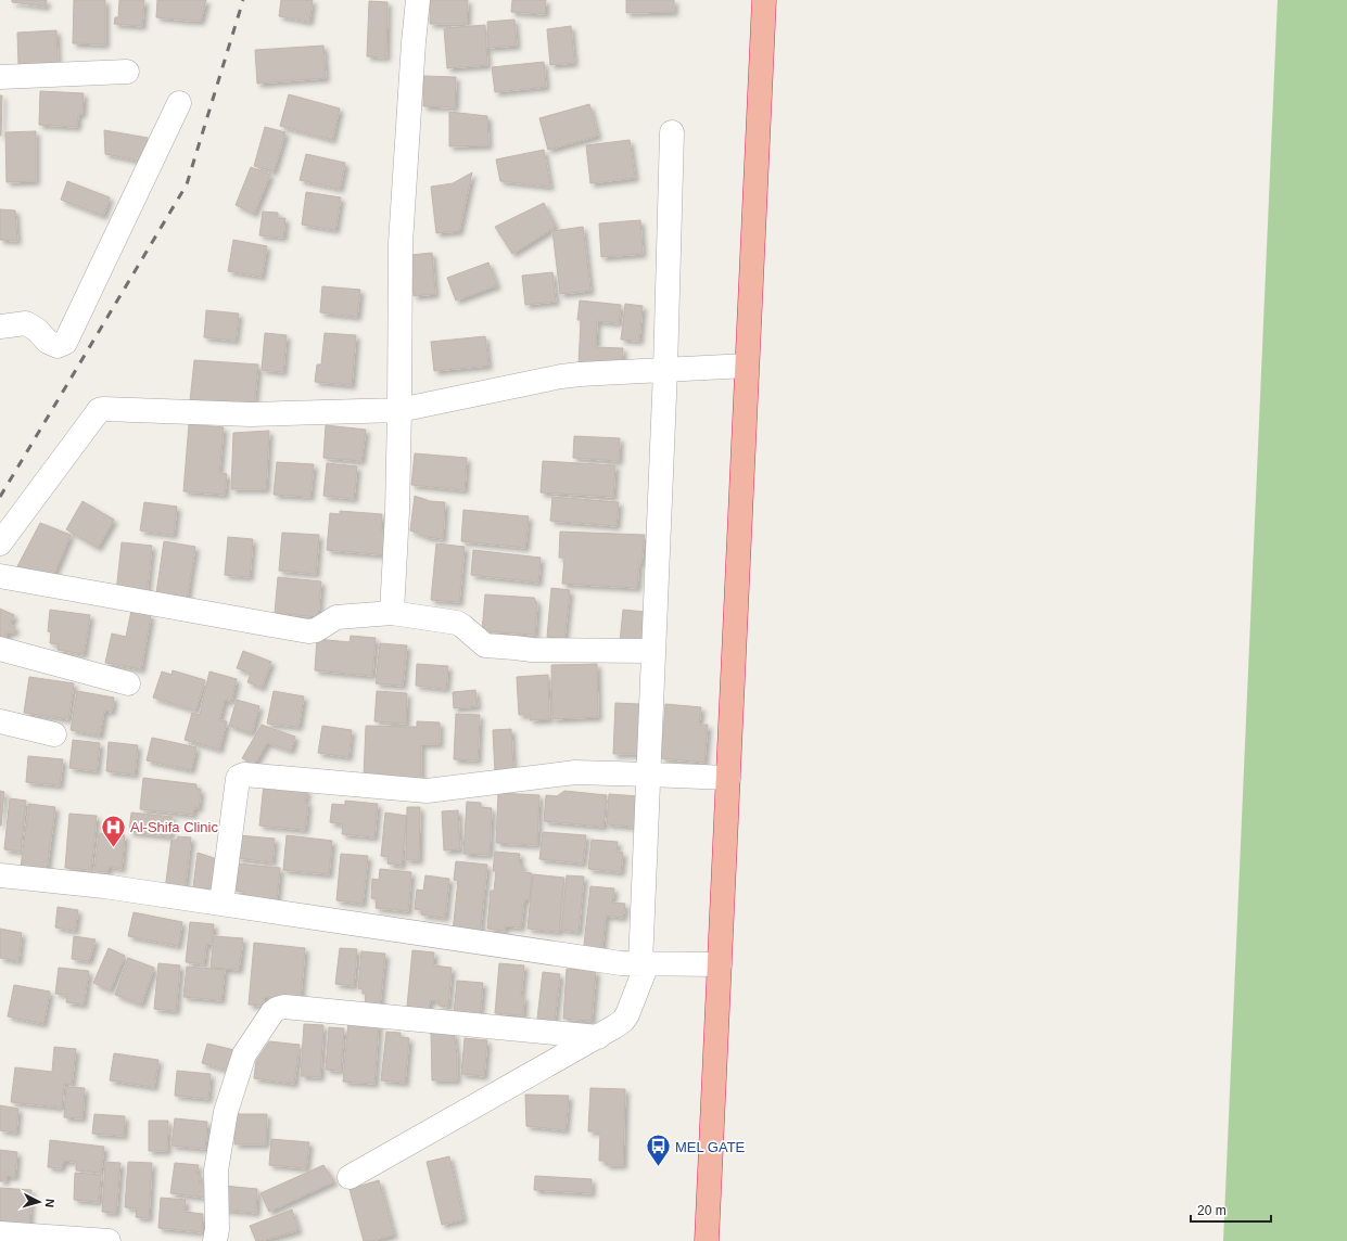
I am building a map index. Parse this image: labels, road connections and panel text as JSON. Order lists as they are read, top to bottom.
{
  "places": {
    "hospital": ["Al-Shifa Clinic"],
    "bus stop": ["MEL GATE"]
  },
  "scale_bar": "20 m",
  "north": "right"
}
